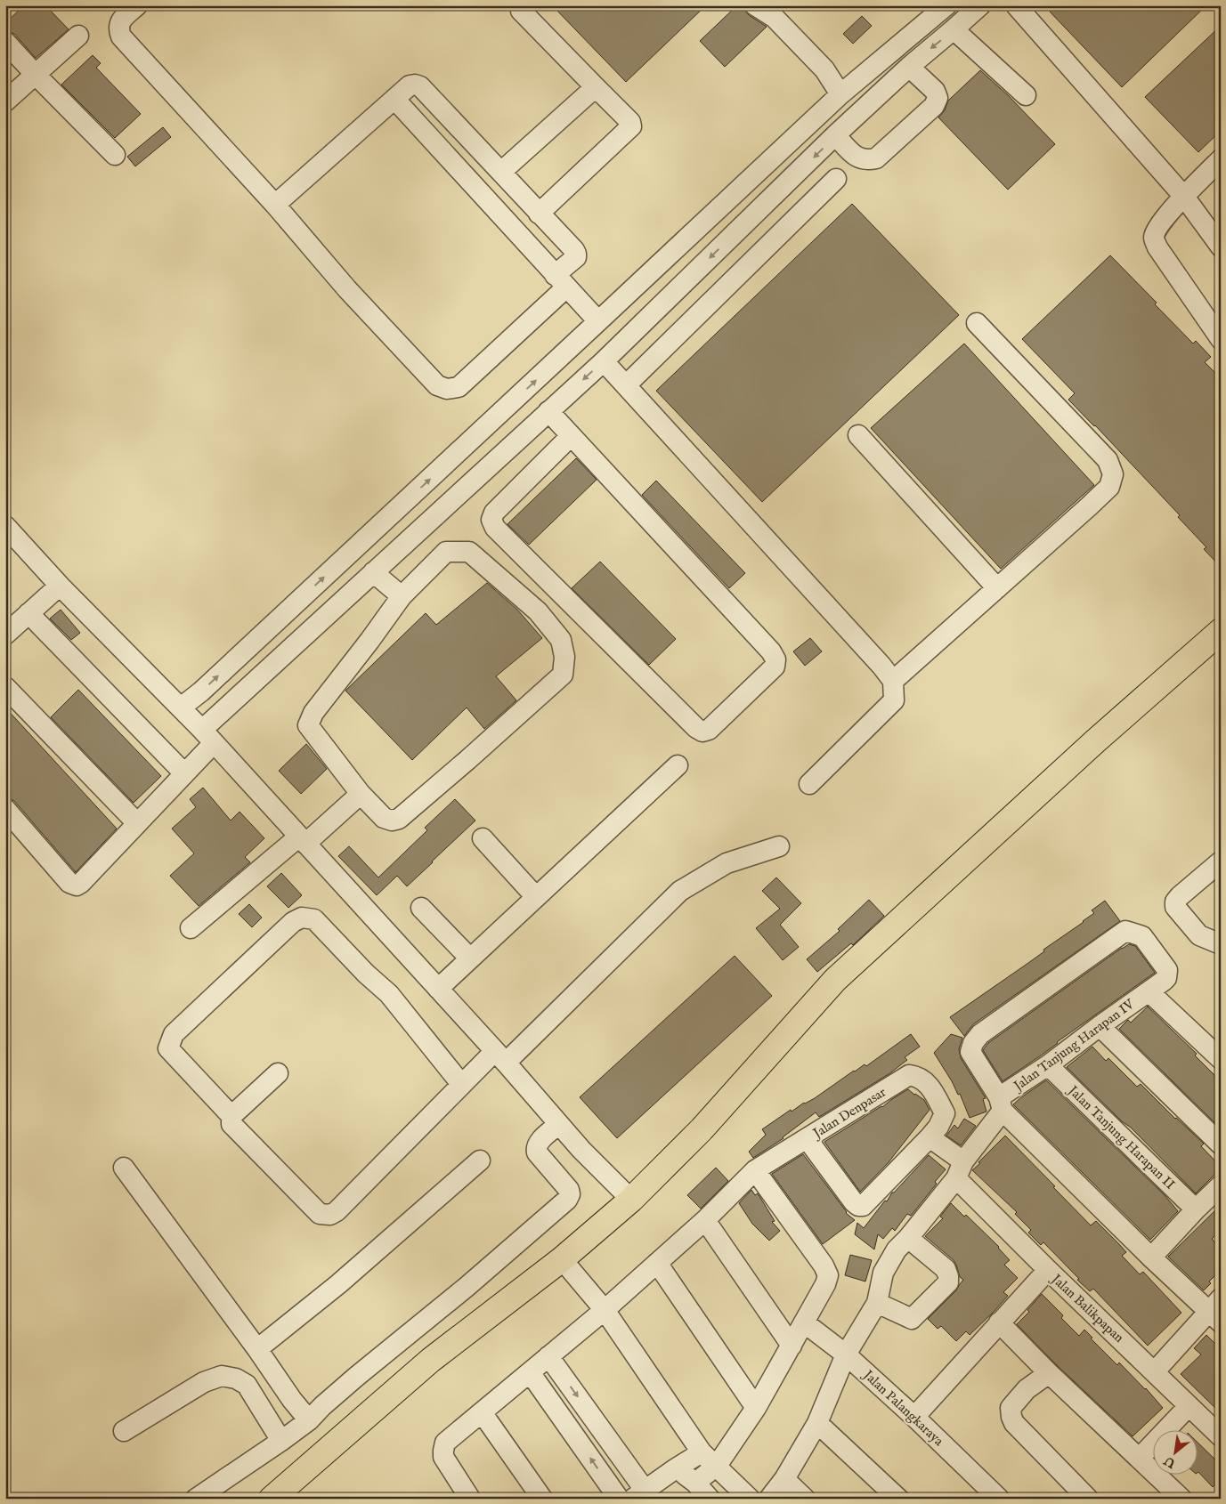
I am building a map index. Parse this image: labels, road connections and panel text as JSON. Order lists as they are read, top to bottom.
{
  "streets": {
    "street": [
      "Jalan Tanjung Harapan IV",
      "Jalan Denpasar",
      "Jalan Tanjung Harapan II",
      "Jalan Balikpapan",
      "Jalan Palangkaraya"
    ]
  },
  "crossings": [
    ["Jalan Tanjung Harapan IV", "Jalan Tanjung Harapan II"],
    ["Jalan Tanjung Harapan IV", "Jalan Balikpapan"],
    ["Jalan Tanjung Harapan IV", "Jalan Palangkaraya"]
  ],
  "north": "bottom left"
}
